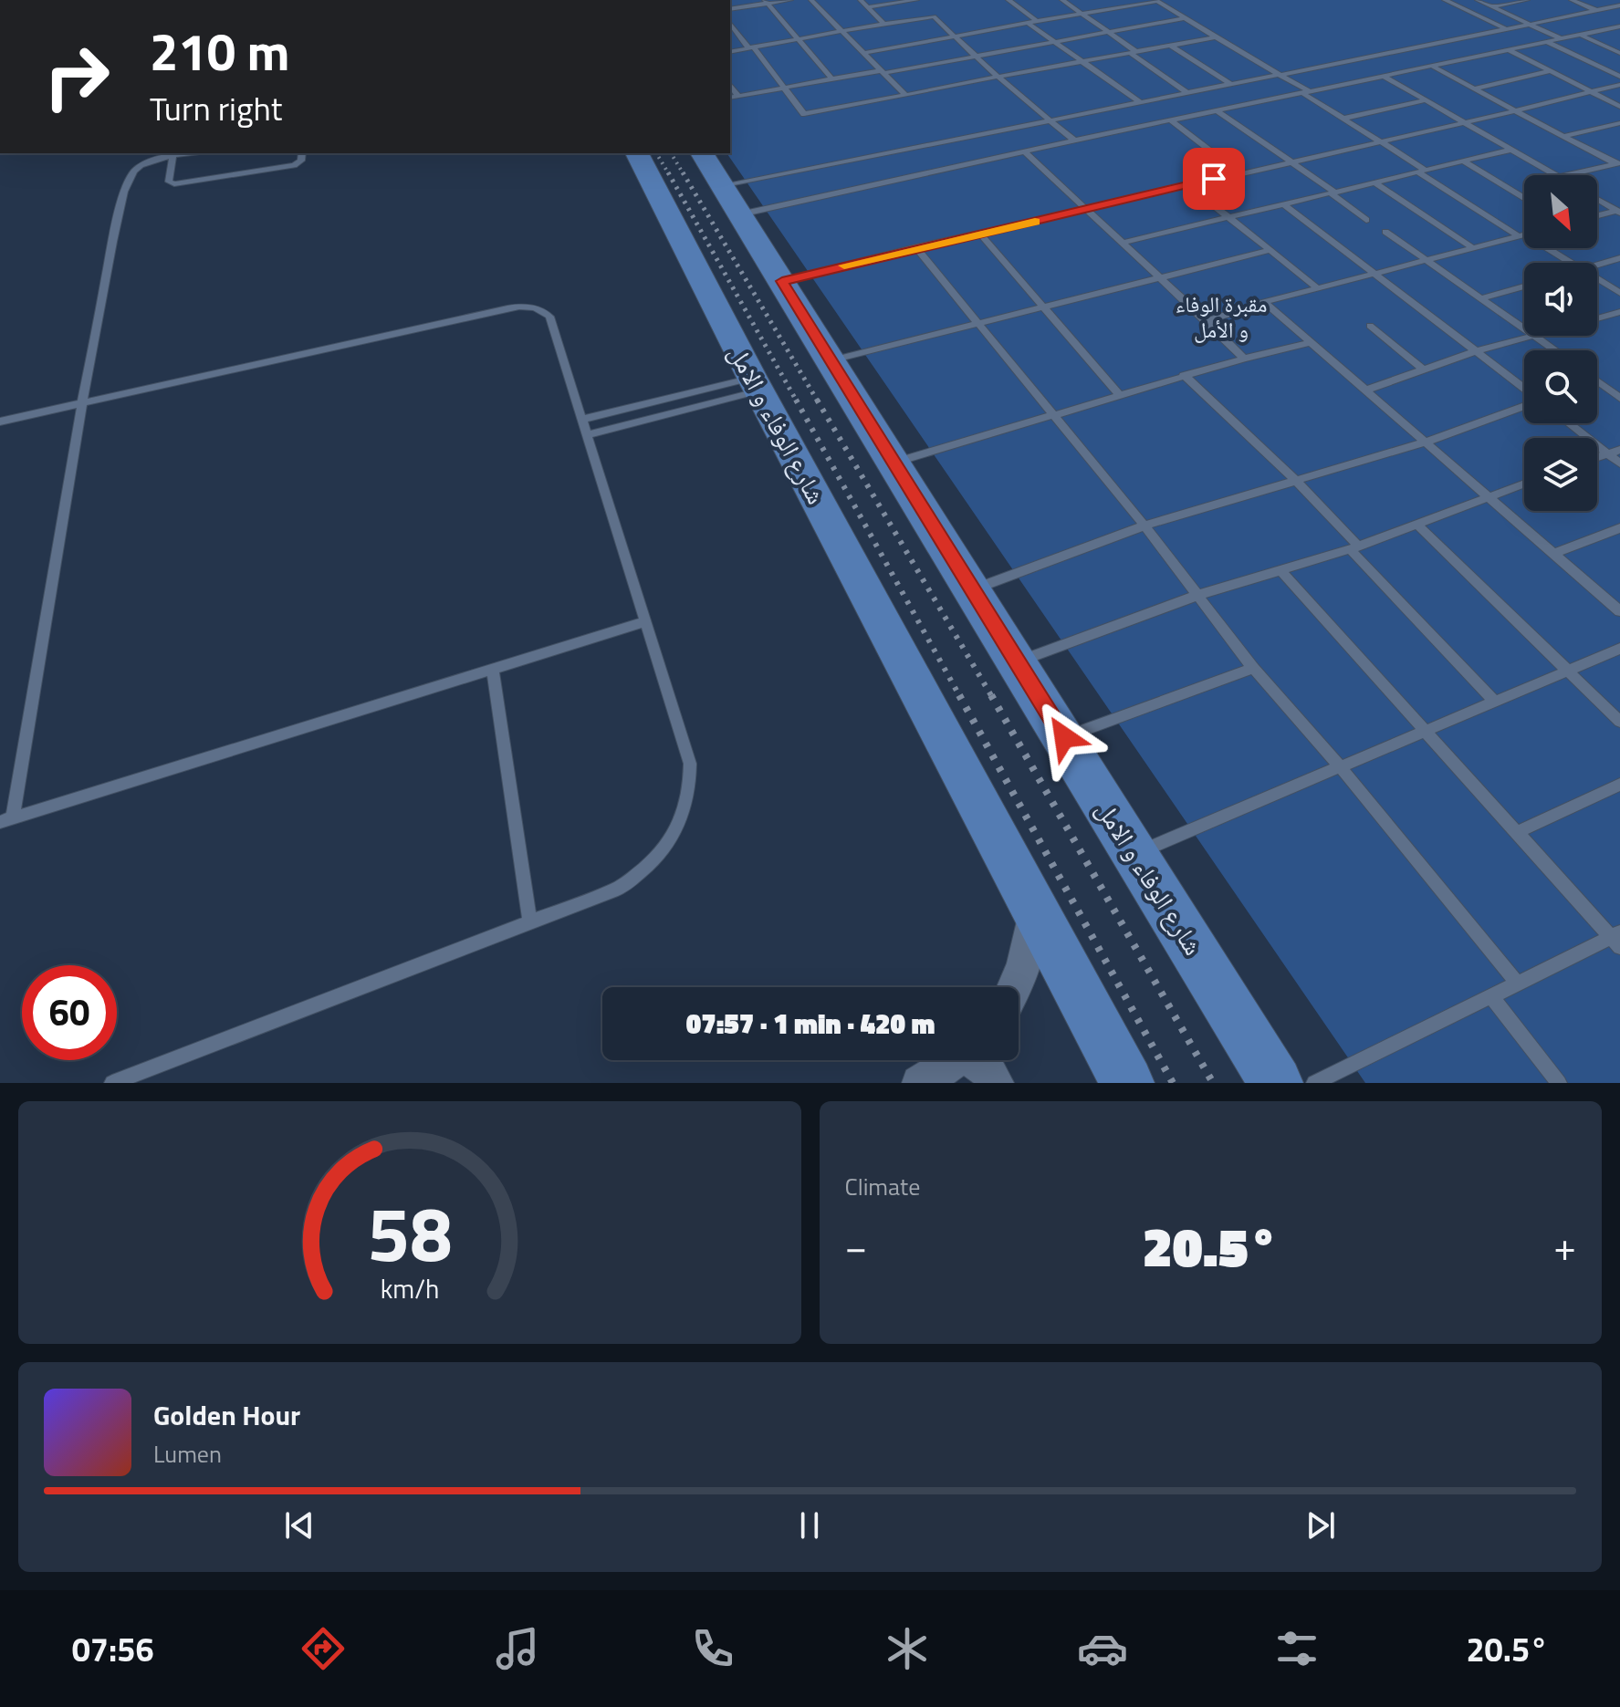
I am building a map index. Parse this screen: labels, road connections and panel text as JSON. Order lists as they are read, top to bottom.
{
  "streets": {
    "main road": ["شارع الوفاء و الامل"]
  },
  "parks": ["مقبرة الوفاء و الأمل"],
  "north": "bottom right",
  "page": {
    "turn": ["210 m", "Turn right"],
    "limit": "60",
    "trip": "07:57 · 1 min · 420 m",
    "tile": "Climate",
    "heat": ["−", "20.5°", "+"],
    "song": ["Golden Hour", "Lumen"],
    "tabs": ["07:56", "20.5°"],
    "gauge": ["58", "km/h"]
  }
}
